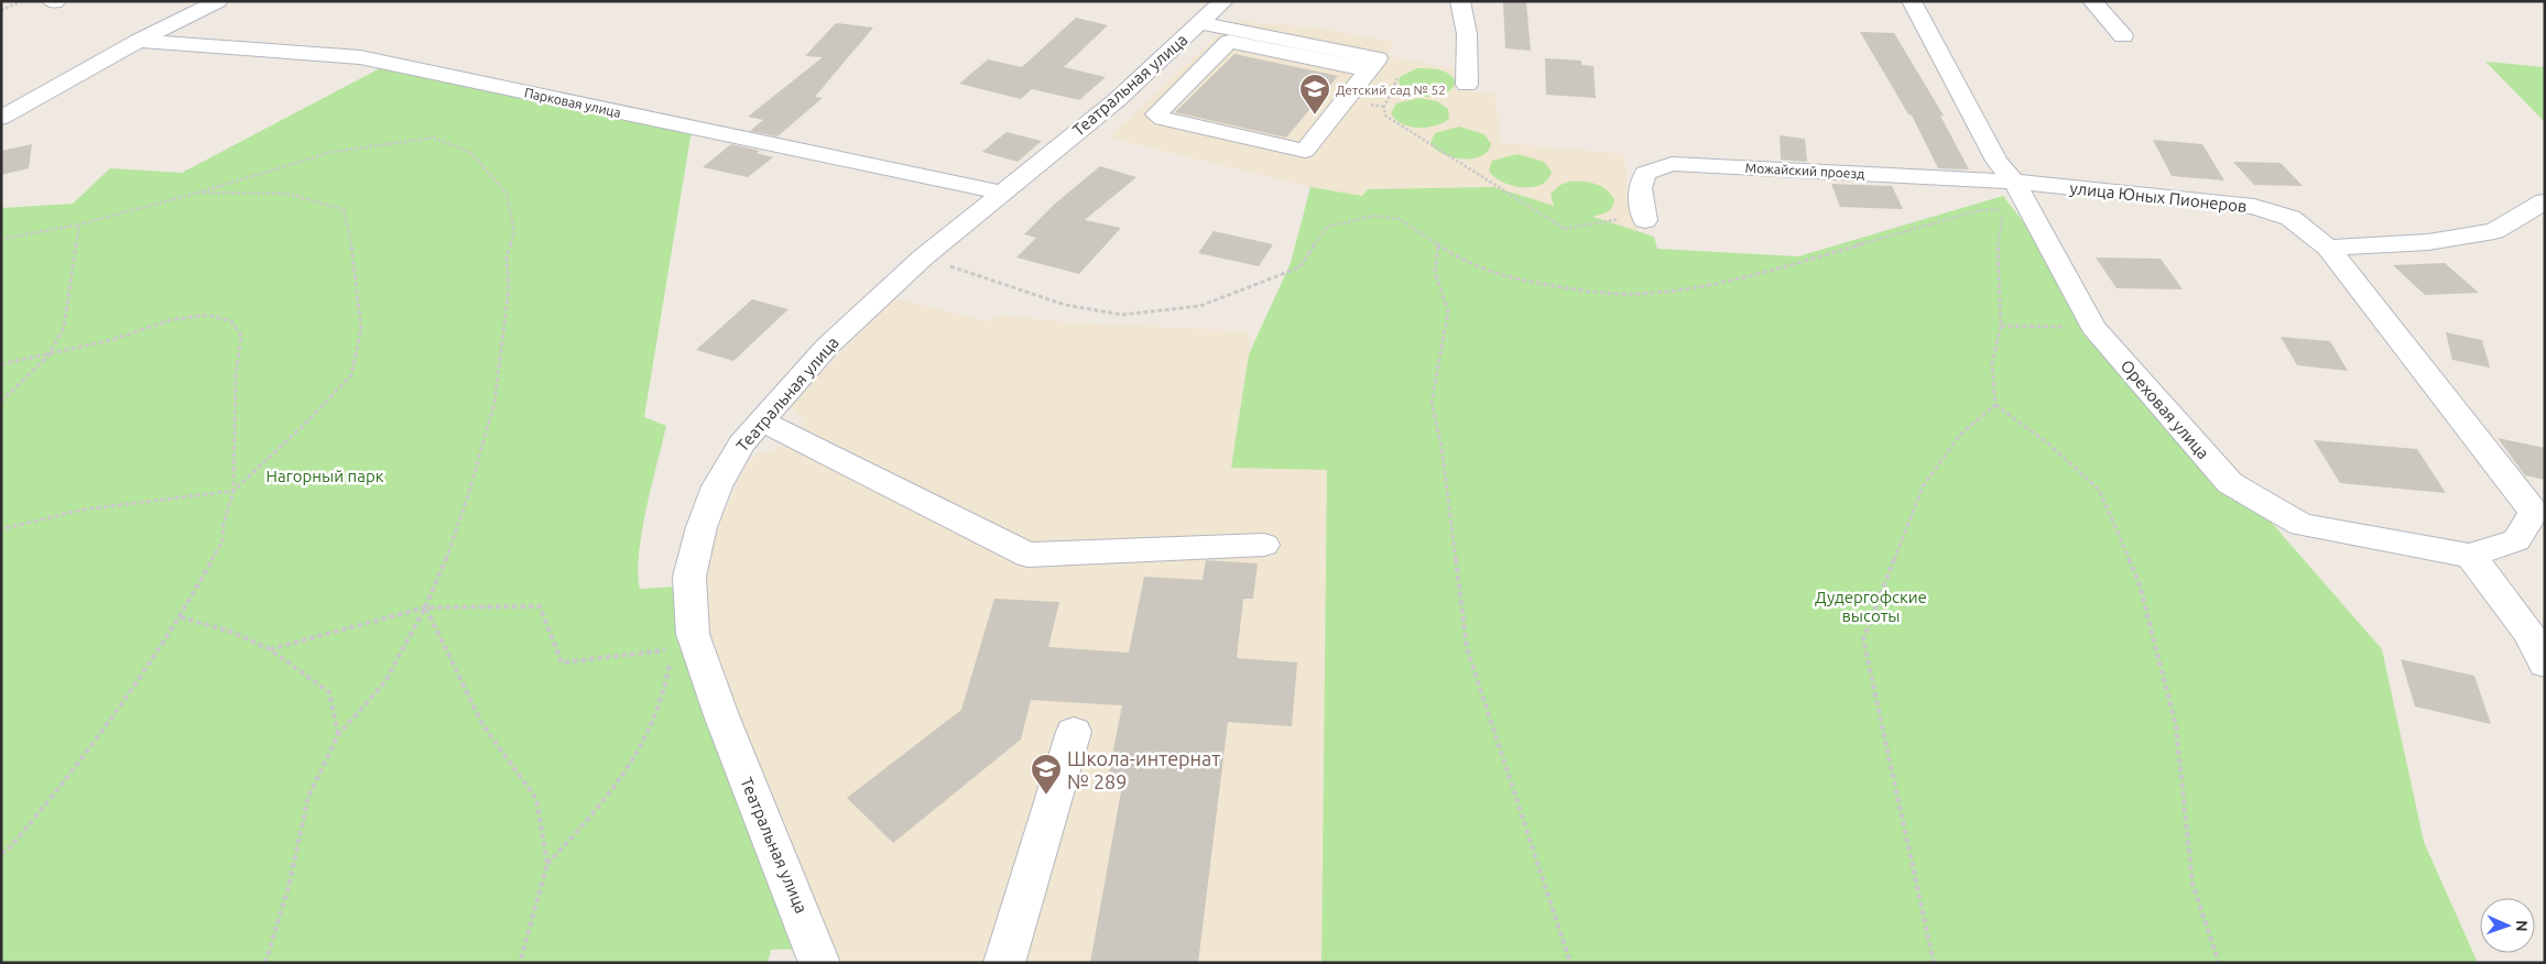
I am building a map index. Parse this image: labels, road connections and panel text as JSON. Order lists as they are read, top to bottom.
{
  "streets": {
    "street": [
      "Театральная улица",
      "Парковая улица",
      "Можайский проезд",
      "улица Юных Пионеров",
      "Ореховая улица"
    ]
  },
  "crossings": [
    ["Театральная улица", "Парковая улица"],
    ["Можайский проезд", "улица Юных Пионеров"],
    ["Можайский проезд", "Ореховая улица"],
    ["улица Юных Пионеров", "Ореховая улица"]
  ],
  "parks": ["Нагорный парк", "Дудергофские высоты"],
  "places": {
    "school or university": ["Детский сад № 52", "Школа-интернат № 289"]
  },
  "north": "right"
}
